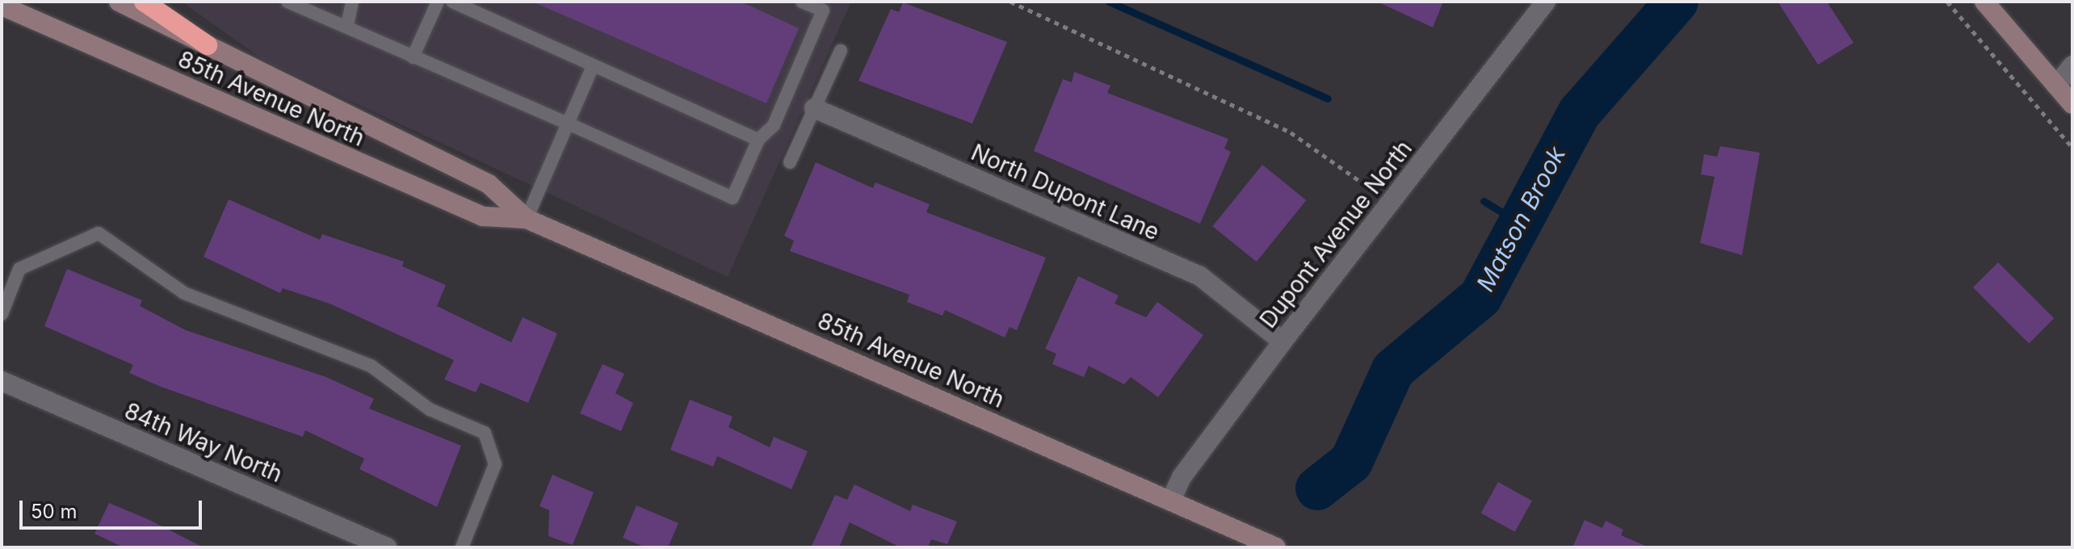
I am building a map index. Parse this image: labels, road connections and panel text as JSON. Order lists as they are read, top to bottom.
{
  "streets": {
    "street": [
      "85th Avenue North",
      "North Dupont Lane",
      "Dupont Avenue North",
      "84th Way North"
    ]
  },
  "crossings": [
    ["85th Avenue North", "Dupont Avenue North"],
    ["North Dupont Lane", "Dupont Avenue North"]
  ],
  "water": ["Matson Brook"],
  "scale_bar": "50 m"
}
